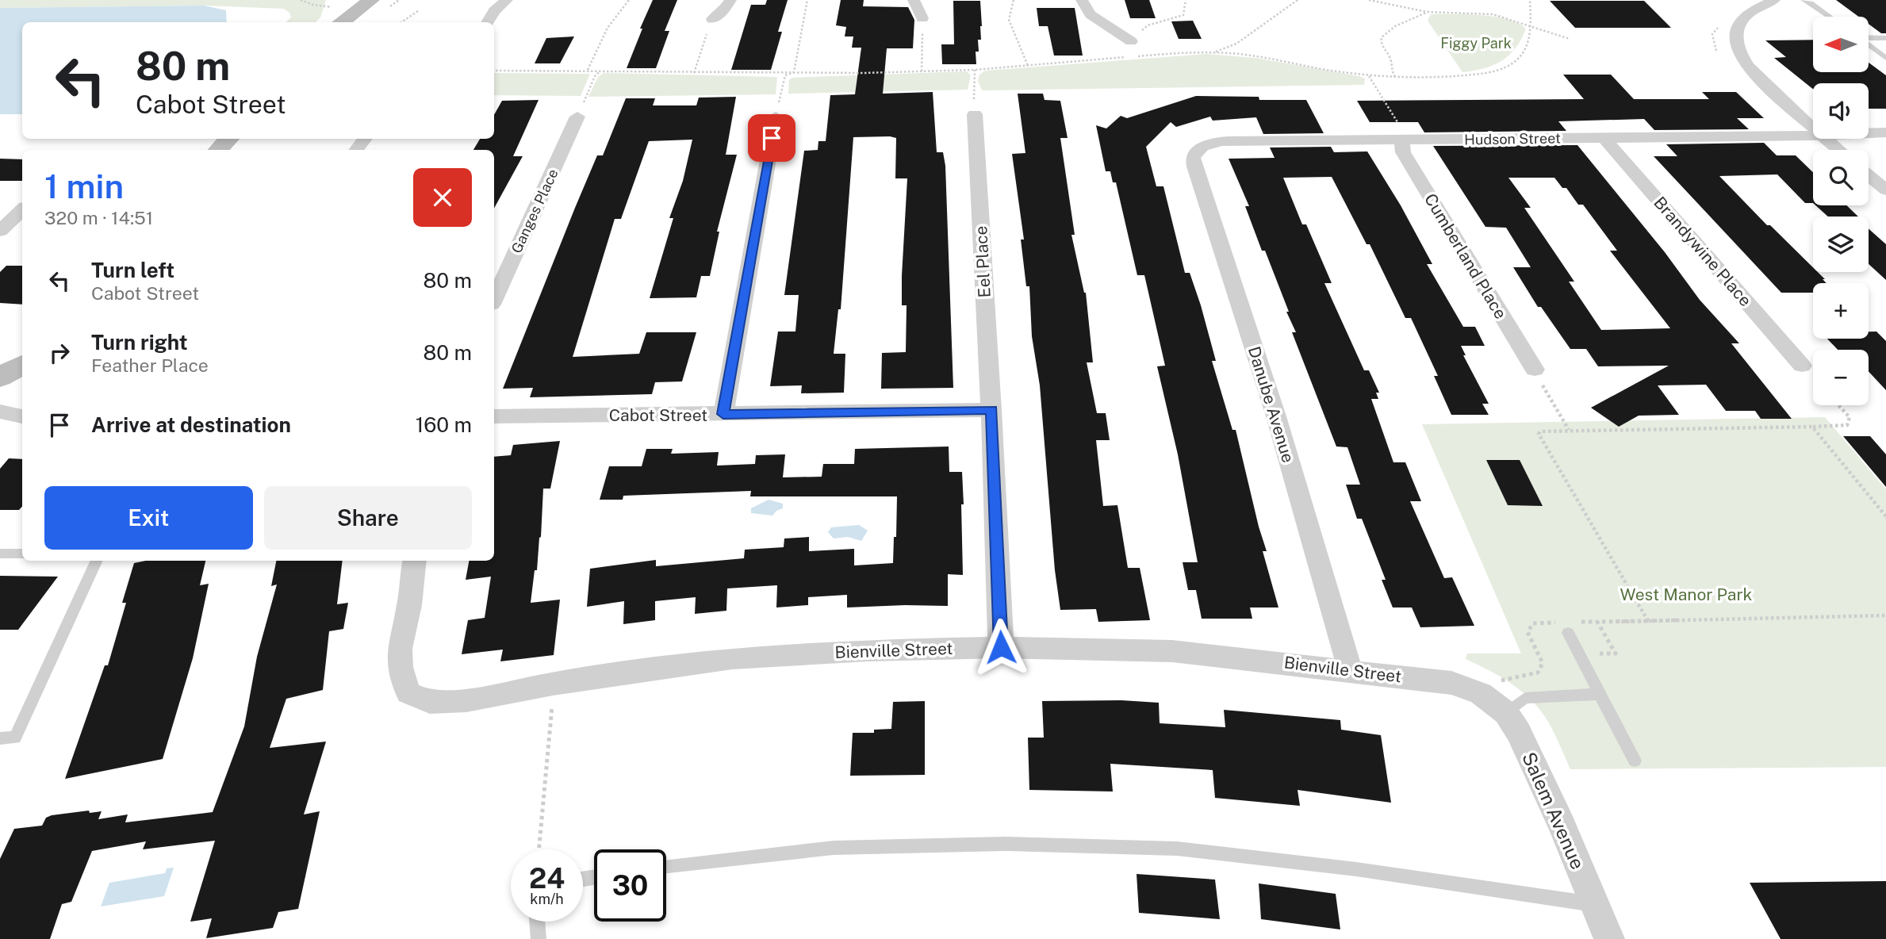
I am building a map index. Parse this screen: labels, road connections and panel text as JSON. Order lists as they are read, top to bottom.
{
  "streets": {
    "street": [
      "Hudson Street",
      "Ganges Place",
      "Brandywine Place",
      "Cumberland Place",
      "Eel Place",
      "Danube Avenue",
      "Cabot Street",
      "Bienville Street",
      "Salem Avenue"
    ]
  },
  "crossings": [
    ["Hudson Street", "Brandywine Place"],
    ["Hudson Street", "Cumberland Place"],
    ["Hudson Street", "Danube Avenue"],
    ["Eel Place", "Cabot Street"],
    ["Eel Place", "Bienville Street"],
    ["Danube Avenue", "Bienville Street"],
    ["Bienville Street", "Salem Avenue"]
  ],
  "parks": ["Figgy Park", "West Manor Park"],
  "north": "left",
  "page": {
    "map_buttons": ["+", "−"],
    "turn": ["80 m", "Cabot Street"],
    "heading": ["1 min", "320 m · 14:51"],
    "list": [
      {
        "name": "Turn left",
        "note": "Cabot Street",
        "value": "80 m"
      },
      {
        "name": "Turn right",
        "note": "Feather Place",
        "value": "80 m"
      },
      {
        "name": "Arrive at destination",
        "value": "160 m"
      }
    ],
    "buttons": ["Exit", "Share"],
    "speed": "24 km/h",
    "limit": "30"
  }
}
